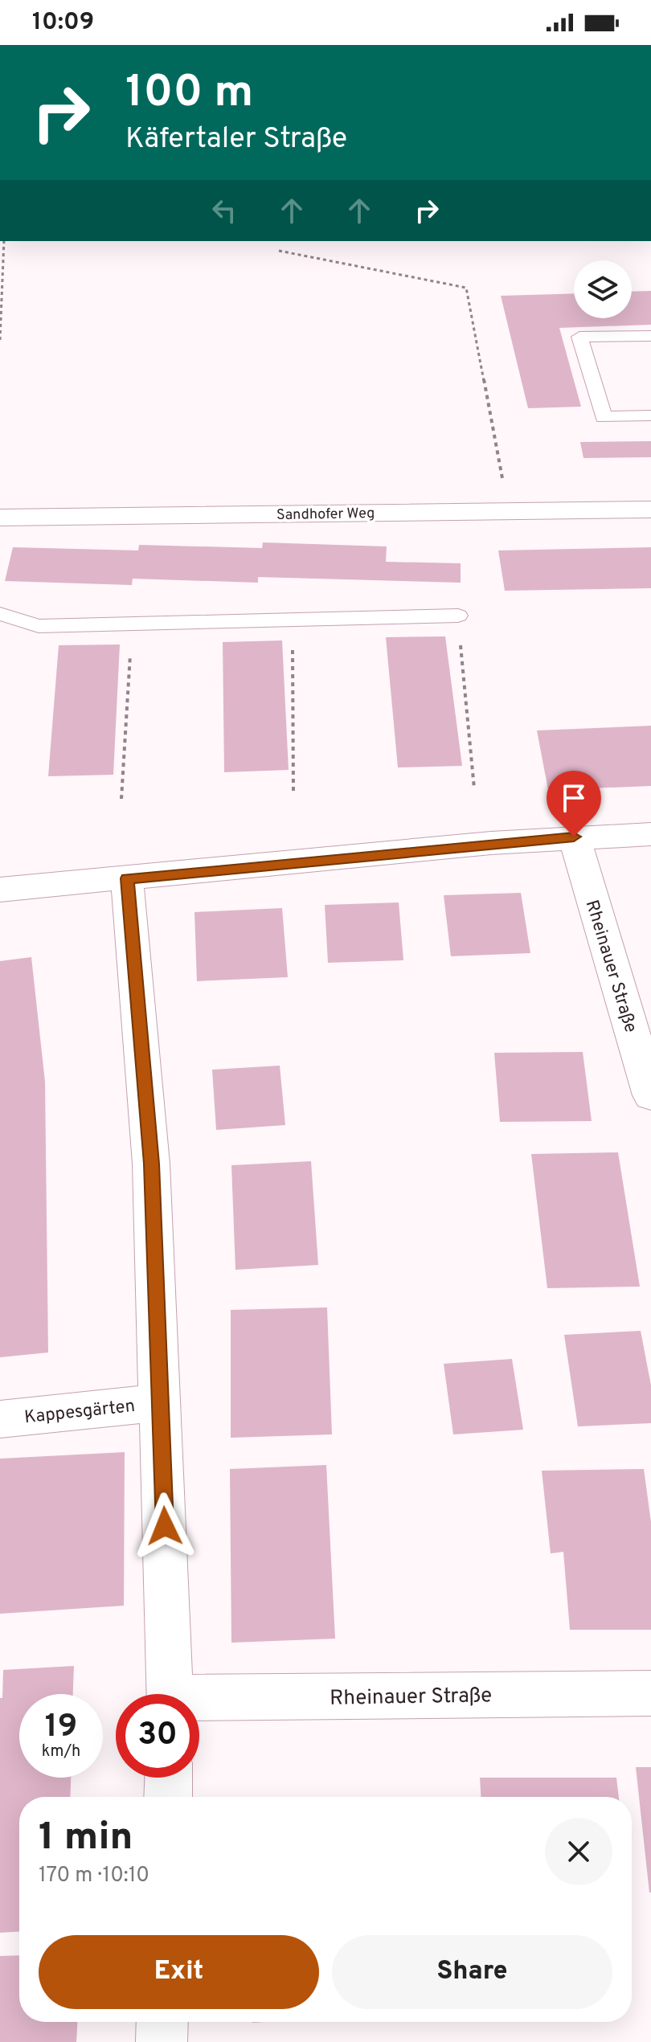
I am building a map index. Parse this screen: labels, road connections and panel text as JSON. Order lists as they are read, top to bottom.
{
  "streets": {
    "street": ["Sandhofer Weg", "Rheinauer Straße", "Kappesgärten"]
  },
  "page": {
    "status": "10:09",
    "turn": ["100 m", "Käfertaler Straße"],
    "speed": "19 km/h",
    "limit": "30",
    "heading": ["1 min", "170 m · 10:10"],
    "buttons": ["Exit", "Share"]
  }
}
